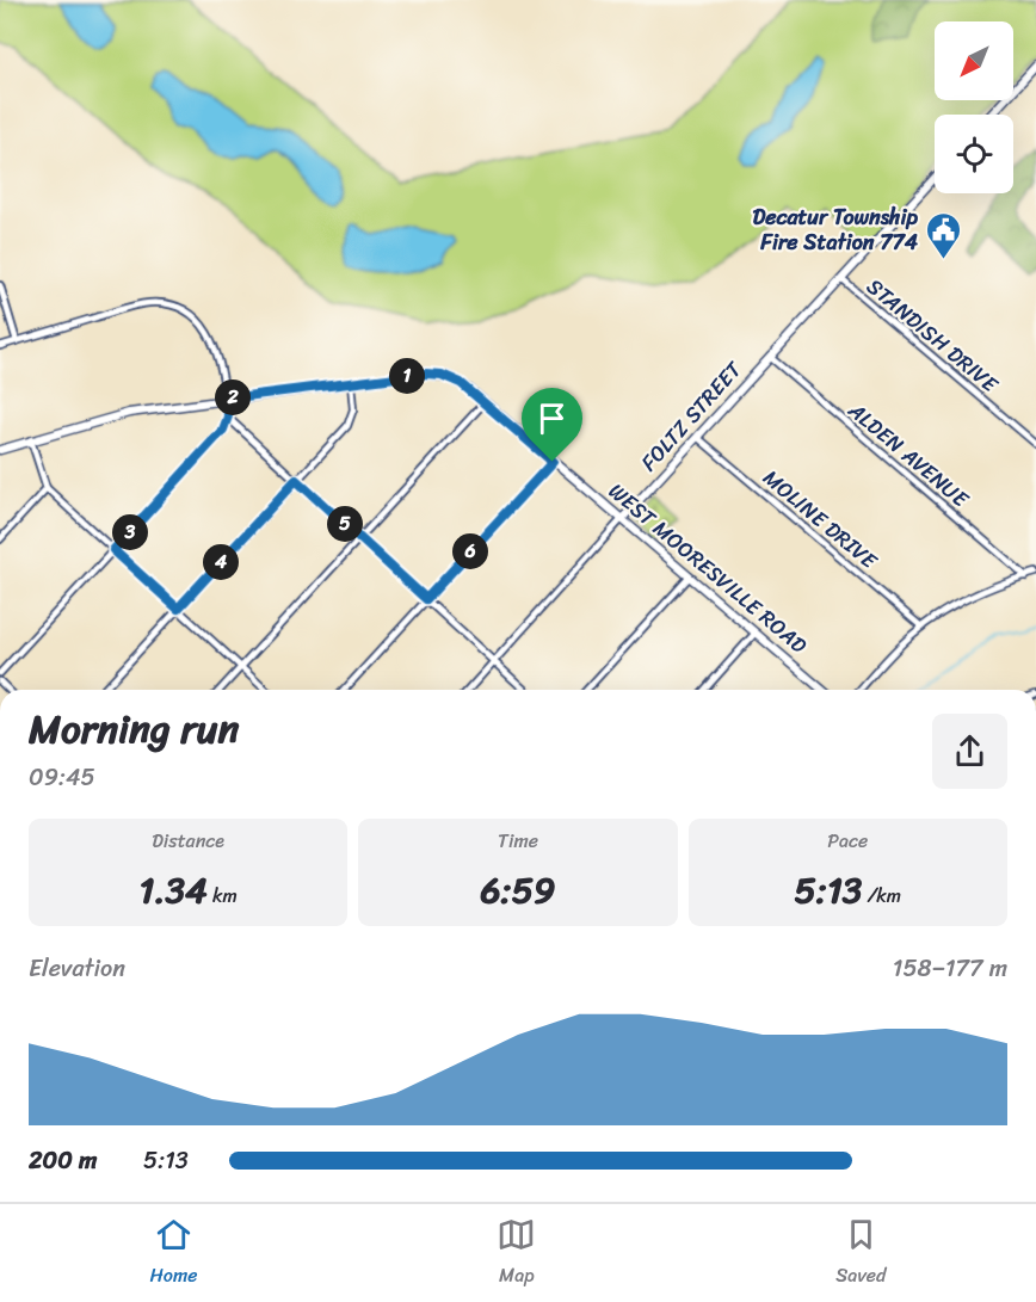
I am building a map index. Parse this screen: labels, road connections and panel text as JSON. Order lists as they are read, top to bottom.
{
  "streets": {
    "main road": ["FOLTZ STREET", "WEST MOORESVILLE ROAD"],
    "street": ["STANDISH DRIVE", "ALDEN AVENUE", "MOLINE DRIVE"]
  },
  "crossings": [
    ["STANDISH DRIVE", "FOLTZ STREET"],
    ["FOLTZ STREET", "ALDEN AVENUE"],
    ["FOLTZ STREET", "MOLINE DRIVE"],
    ["FOLTZ STREET", "WEST MOORESVILLE ROAD"]
  ],
  "places": {
    "public building": ["Decatur Township Fire Station 774"]
  },
  "north": "bottom left",
  "page": {
    "pins": [
      "1",
      "2",
      "5",
      "3",
      "6",
      "4"
    ],
    "heading": ["Morning run", "09:45"],
    "stats": [
      ["Distance", "1.34 km"],
      ["Time", "6:59"],
      ["Pace", "5:13 /km"]
    ],
    "chart": ["Elevation", "158–177 m"],
    "list": [
      {
        "name": "200 m",
        "note": "5:13"
      }
    ],
    "tabs": ["Home", "Map", "Saved"]
  }
}
